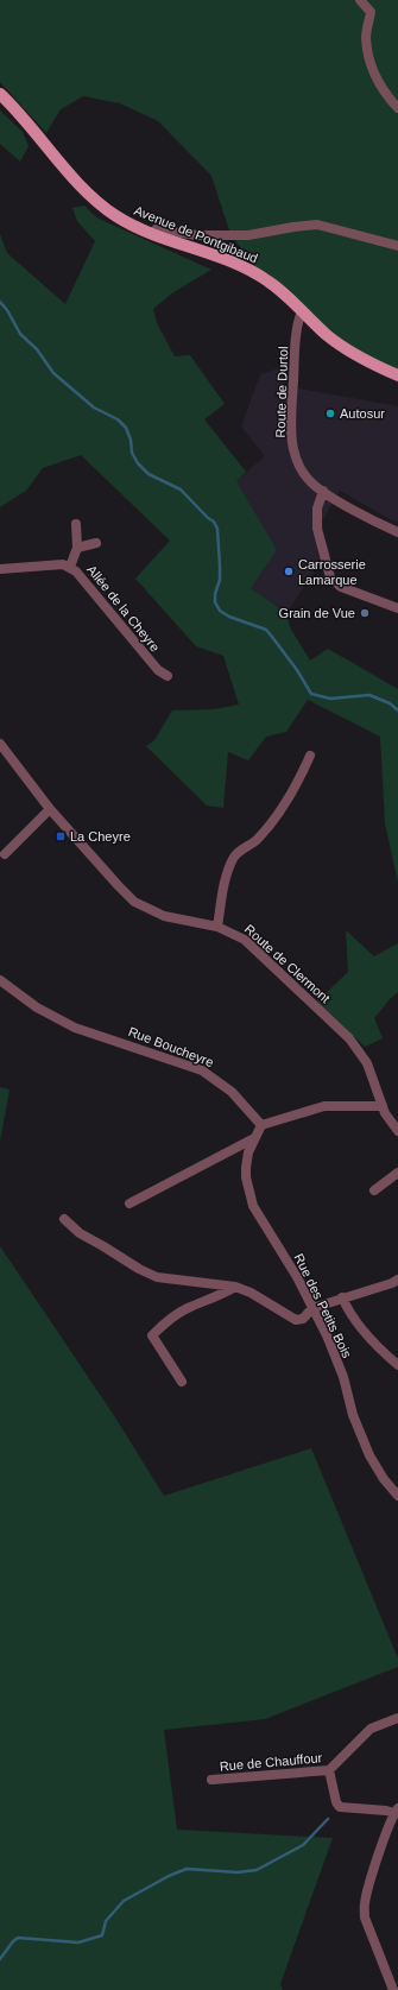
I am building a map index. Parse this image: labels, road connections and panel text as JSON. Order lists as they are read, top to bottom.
{
  "streets": {
    "main road": ["Avenue de Pontgibaud"],
    "street": [
      "Route de Durtol",
      "Allée de la Cheyre",
      "Route de Clermont",
      "Rue Boucheyre",
      "Rue des Petits Bois",
      "Rue de Chauffour"
    ]
  },
  "crossings": [
    ["Avenue de Pontgibaud", "Route de Durtol"],
    ["Rue Boucheyre", "Rue des Petits Bois"]
  ],
  "places": {
    "other": ["Autosur", "Carrosserie Lamarque", "Grain de Vue"],
    "transit": ["La Cheyre"]
  }
}
